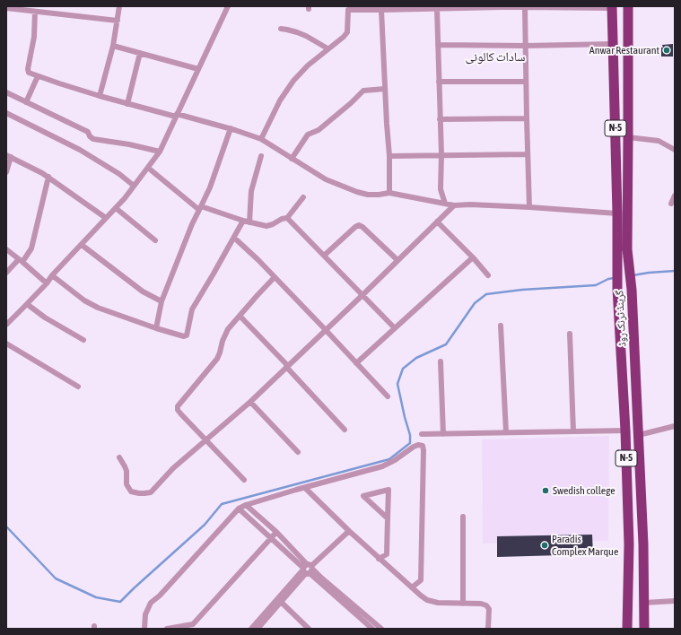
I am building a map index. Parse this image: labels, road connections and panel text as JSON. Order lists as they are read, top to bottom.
{
  "streets": {
    "highway": ["N-5", "گرینڈ ٹرنک روڈ"]
  },
  "districts": ["سادات کالونی"],
  "places": ["Anwar Restaurant", "Swedish college", "Paradis Complex Marque"]
}
